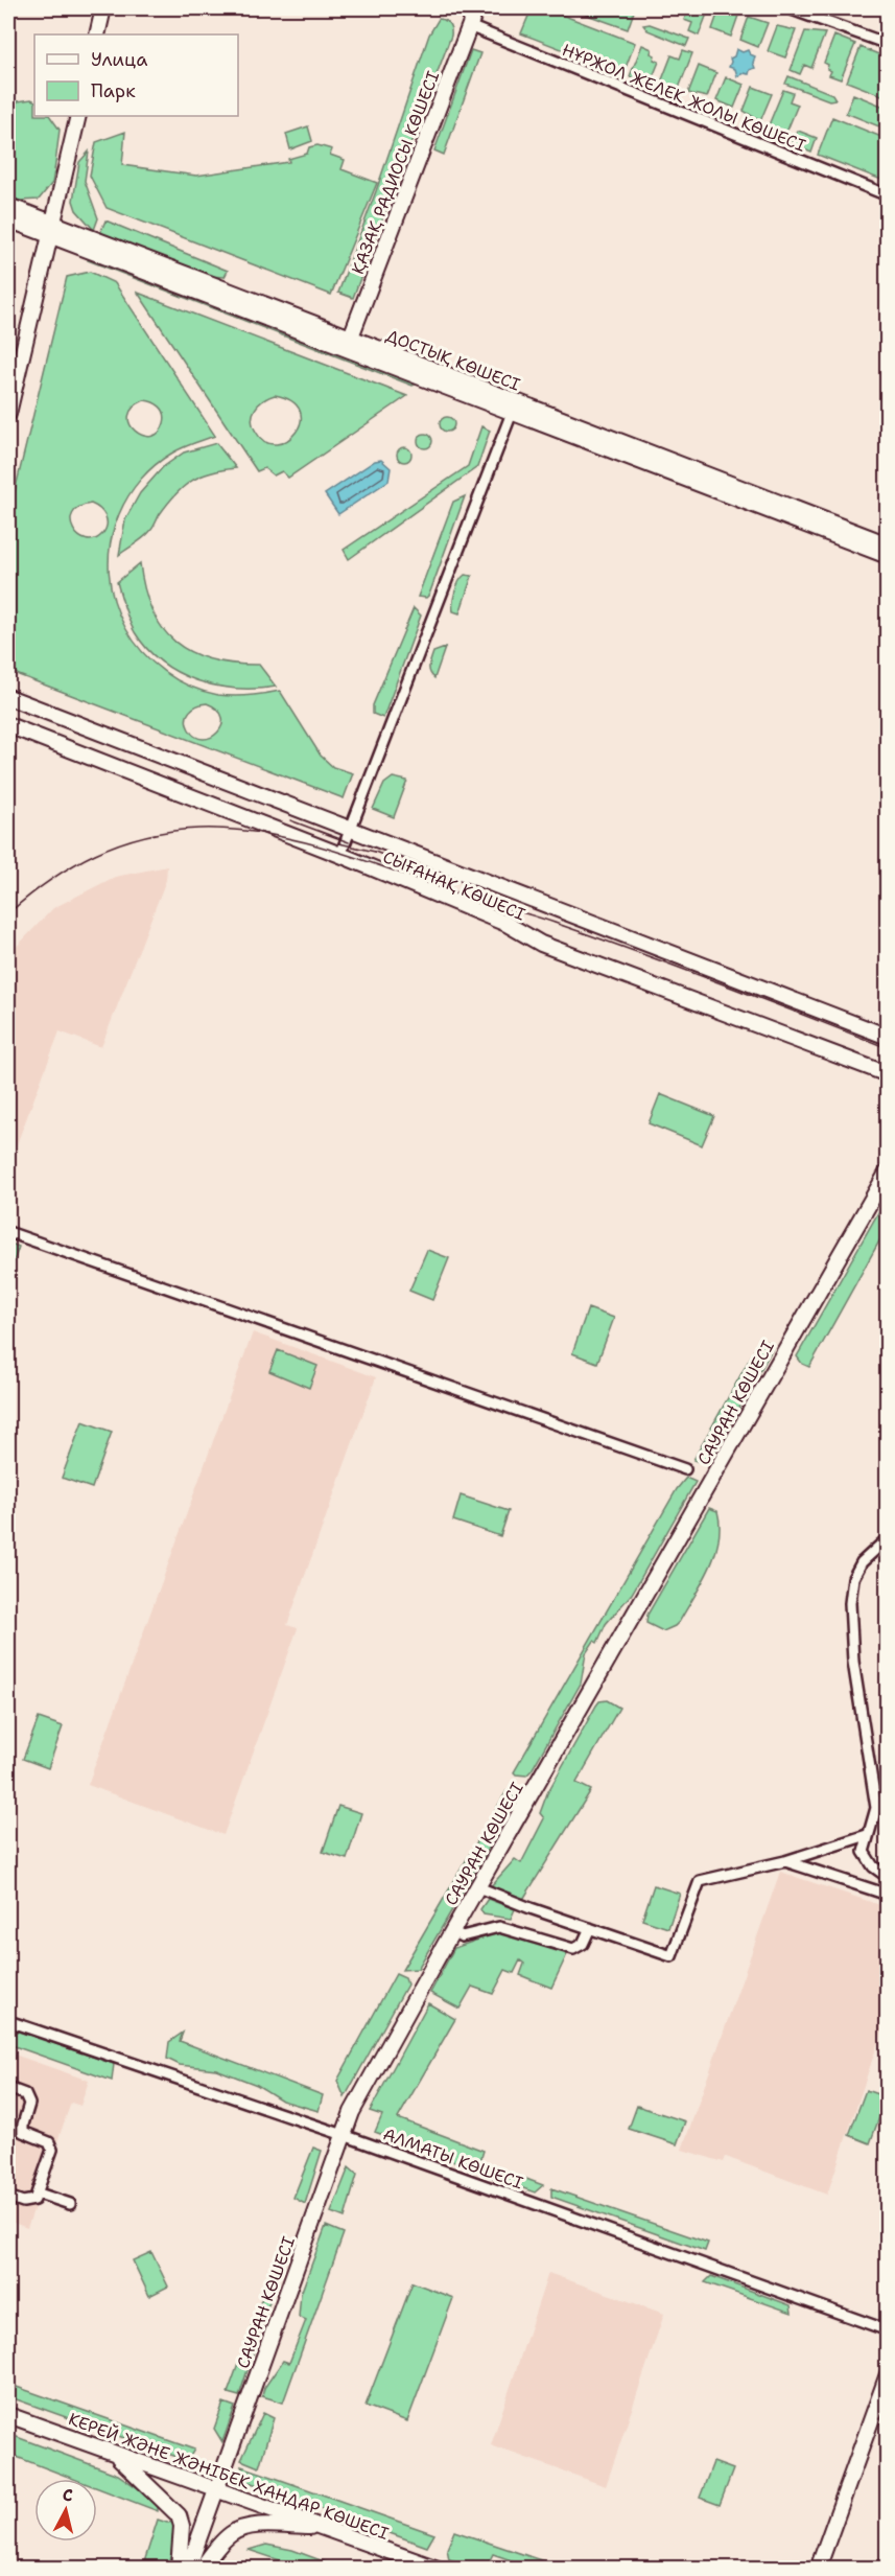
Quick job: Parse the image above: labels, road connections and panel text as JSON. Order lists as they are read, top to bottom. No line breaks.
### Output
{"streets":{"street":["НҰРЖОЛ ЖЕЛЕК ЖОЛЫ КӨШЕСІ","ҚАЗАҚ РАДИОСЫ КӨШЕСІ","ДОСТЫҚ КӨШЕСІ","СЫҒАНАҚ КӨШЕСІ","САУРАН КӨШЕСІ","АЛМАТЫ КӨШЕСІ","КЕРЕЙ ЖӘНЕ ЖӘНІБЕК ХАНДАР КӨШЕСІ"]},"crossings":[["НҰРЖОЛ ЖЕЛЕК ЖОЛЫ КӨШЕСІ","ҚАЗАҚ РАДИОСЫ КӨШЕСІ"],["ҚАЗАҚ РАДИОСЫ КӨШЕСІ","ДОСТЫҚ КӨШЕСІ"],["САУРАН КӨШЕСІ","АЛМАТЫ КӨШЕСІ"],["САУРАН КӨШЕСІ","КЕРЕЙ ЖӘНЕ ЖӘНІБЕК ХАНДАР КӨШЕСІ"]],"legend":["Улица","Парк"],"north":"top"}
